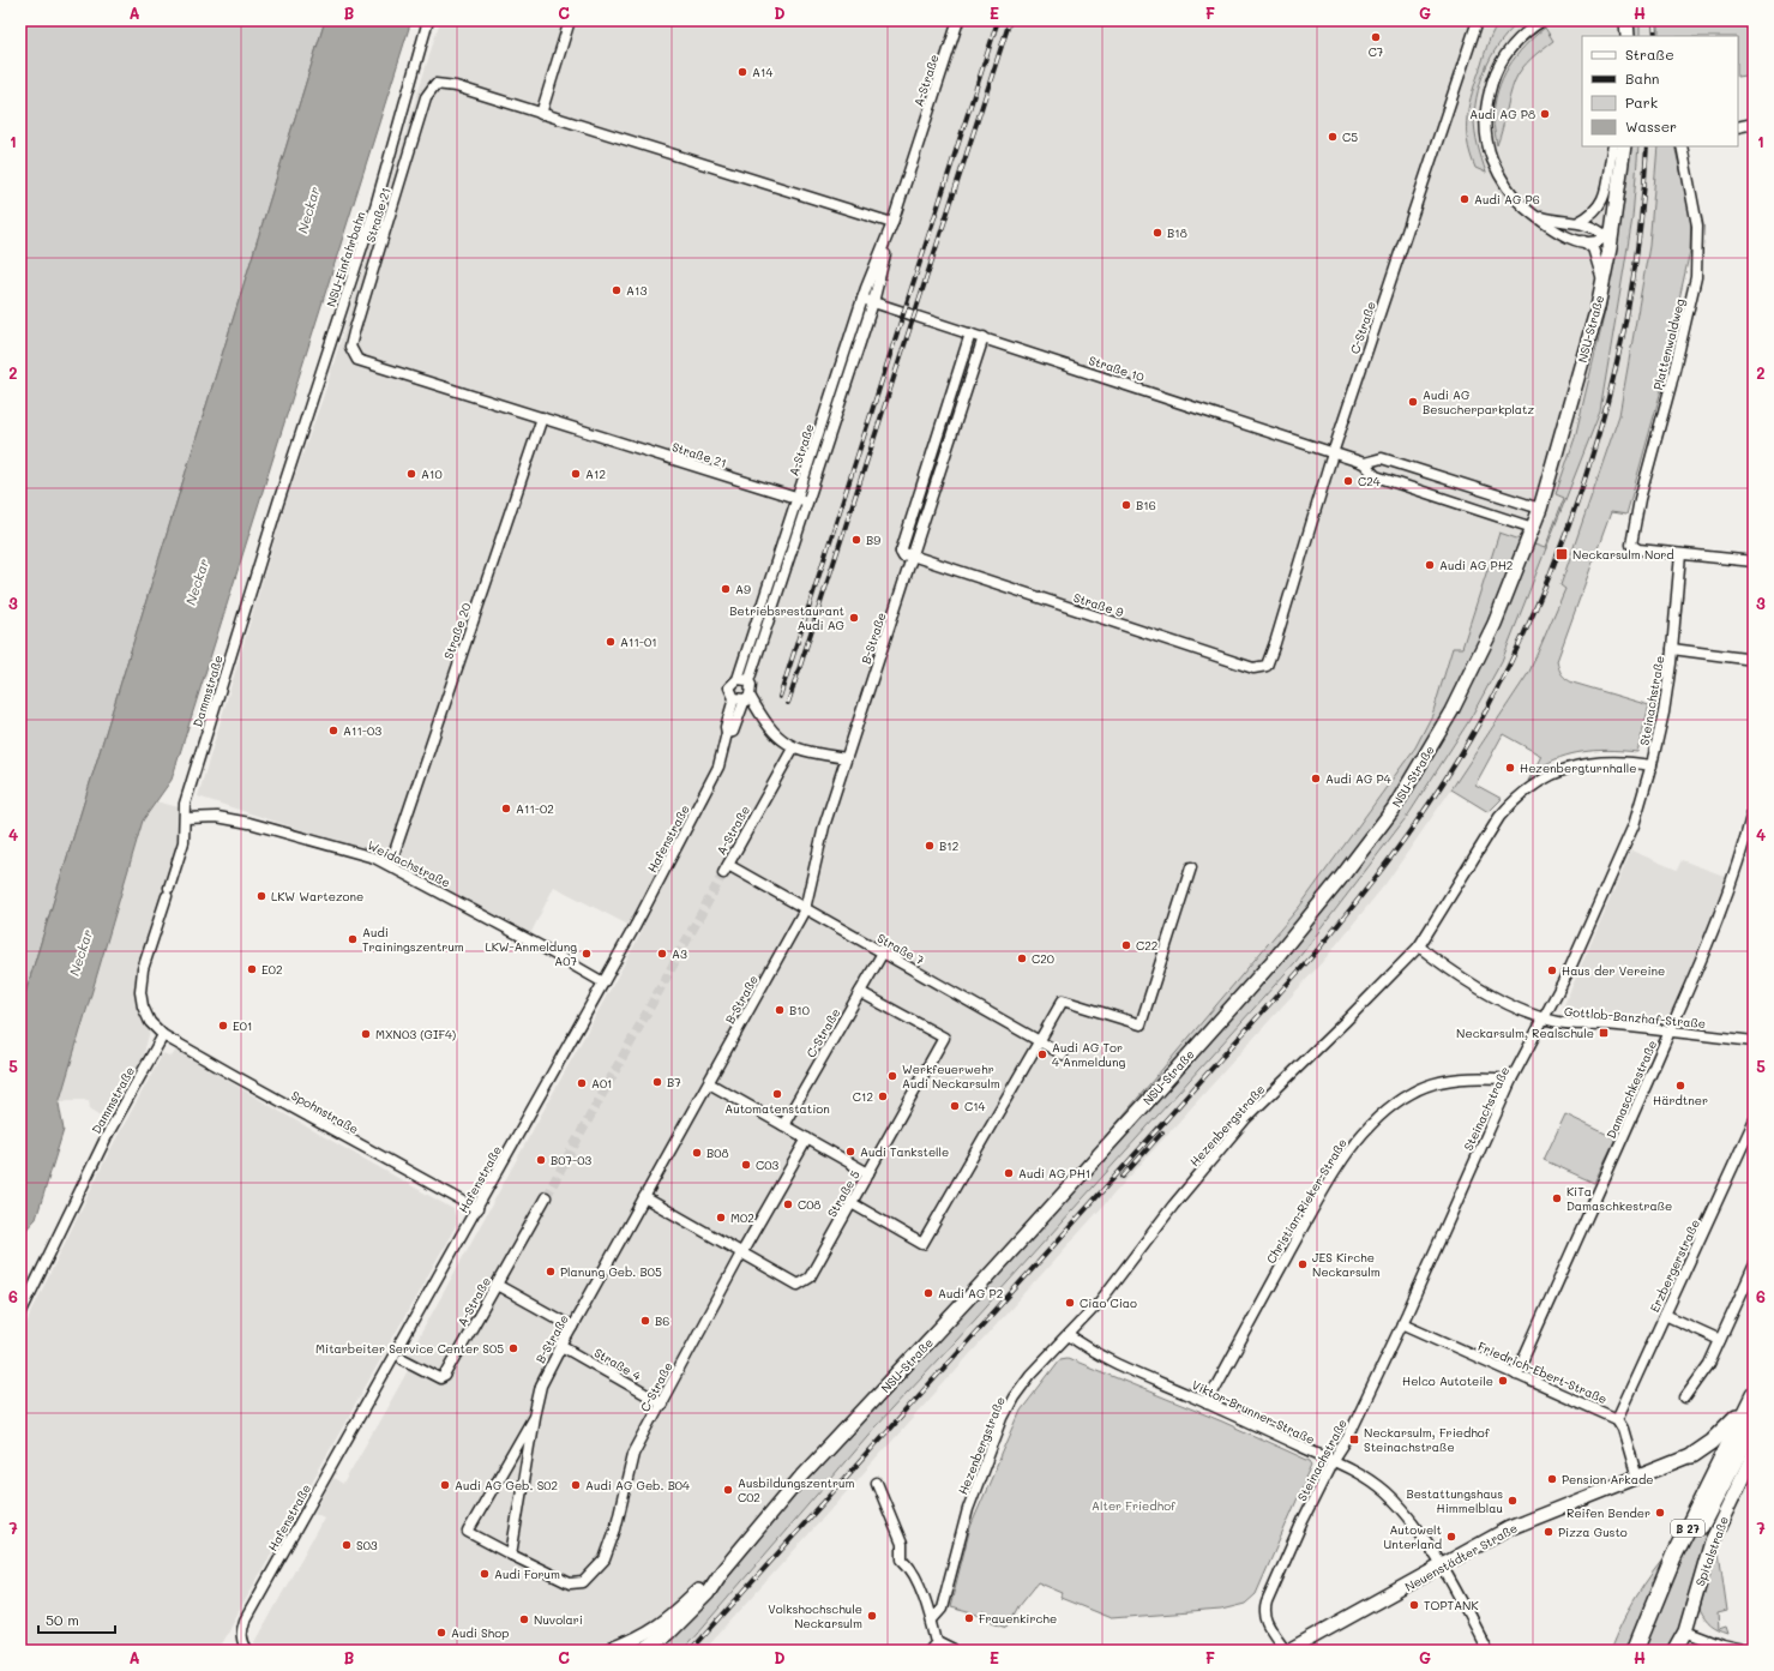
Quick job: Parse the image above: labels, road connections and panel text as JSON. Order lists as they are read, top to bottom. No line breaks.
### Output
{"streets":{"highway":["B 27"],"main road":["NSU-Straße","Spitalstraße","Neuenstädter Straße"],"street":["A-Straße","Straße 21","NSU-Einfahrbahn","C-Straße","Plattenwaldweg","Straße 10","Straße 9","Straße 20","B-Straße","Dammstraße","Steinachstraße","Hafenstraße","Weidachstraße","Straße 7","Gottlob-Banzhaf-Straße","Damaschkestraße","Spohnstraße","Hezenbergstraße","Straße 5","Christian-Rieker-Straße","Erzbergerstraße","Straße 4","Friedrich-Ebert-Straße","Viktor-Brunner-Straße"]},"crossings":[["A-Straße","Straße 21"],["A-Straße","Straße 10"],["A-Straße","Hafenstraße"],["A-Straße","Straße 7"],["Straße 21","Straße 20"],["NSU-Einfahrbahn","Dammstraße"],["C-Straße","Straße 10"],["C-Straße","Straße 9"],["C-Straße","B-Straße"],["C-Straße","Straße 7"],["C-Straße","Straße 5"],["C-Straße","Straße 4"],["Plattenwaldweg","Steinachstraße"],["Straße 10","B-Straße"],["Straße 9","B-Straße"],["B-Straße","Straße 7"],["B-Straße","Straße 5"],["B-Straße","Straße 4"],["Dammstraße","Weidachstraße"],["Dammstraße","Spohnstraße"],["Steinachstraße","Gottlob-Banzhaf-Straße"],["Steinachstraße","Hezenbergstraße"],["Steinachstraße","Christian-Rieker-Straße"],["Steinachstraße","Friedrich-Ebert-Straße"],["Steinachstraße","Viktor-Brunner-Straße"],["Steinachstraße","Neuenstädter Straße"],["Hafenstraße","Weidachstraße"],["Hafenstraße","Spohnstraße"],["Gottlob-Banzhaf-Straße","Damaschkestraße"],["Gottlob-Banzhaf-Straße","Hezenbergstraße"],["Damaschkestraße","Friedrich-Ebert-Straße"],["Hezenbergstraße","Viktor-Brunner-Straße"],["Christian-Rieker-Straße","Viktor-Brunner-Straße"],["Erzbergerstraße","Friedrich-Ebert-Straße"],["Viktor-Brunner-Straße","Neuenstädter Straße"]],"water":["Neckar"],"parks":["Alter Friedhof"],"places":{"other":["C7","A14","Audi AG P8","C5","Audi AG P6","B18","A13","Audi AG Besucherparkplatz","A10","A12","C24","B16","B9","Audi AG PH2","A9","Betriebsrestaurant Audi AG","A11-01","A11-03","Hezenbergturnhalle","Audi AG P4","A11-02","B12","LKW Wartezone","Audi Trainingszentrum","C22","LKW-Anmeldung A07","A3","C20","E02","Haus der Vereine","B10","E01","MXN03 (GIF4)","Audi AG Tor 4 Anmeldung","Werkfeuerwehr Audi Neckarsulm","B7","A01","Härdtner","Automatenstation","C12","C14","Audi Tankstelle","B08","B07-03","C03","Audi AG PH1","KiTa Damaschkestraße","C08","M02","JES Kirche Neckarsulm","Planung Geb. B05","Audi AG P2","Ciao Ciao","B6","Mitarbeiter Service Center S05","Helco Autoteile","Pension Arkade","Audi AG Geb. S02","Audi AG Geb. B04","Ausbildungszentrum C02","Bestattungshaus Himmelblau","Reifen Bender","Pizza Gusto","Autowelt Unterland","S03","Audi Forum","TOPTANK","Volkshochschule Neckarsulm","Frauenkirche","Nuvolari","Audi Shop"],"transit":["Neckarsulm Nord","Neckarsulm, Realschule","Neckarsulm, Friedhof Steinachstraße"]},"legend":["Straße","Bahn","Park","Wasser"],"scale_bar":"50 m","grid":{"columns":["A","B","C","D","E","F","G","H"],"rows":["1","2","3","4","5","6","7"]}}
